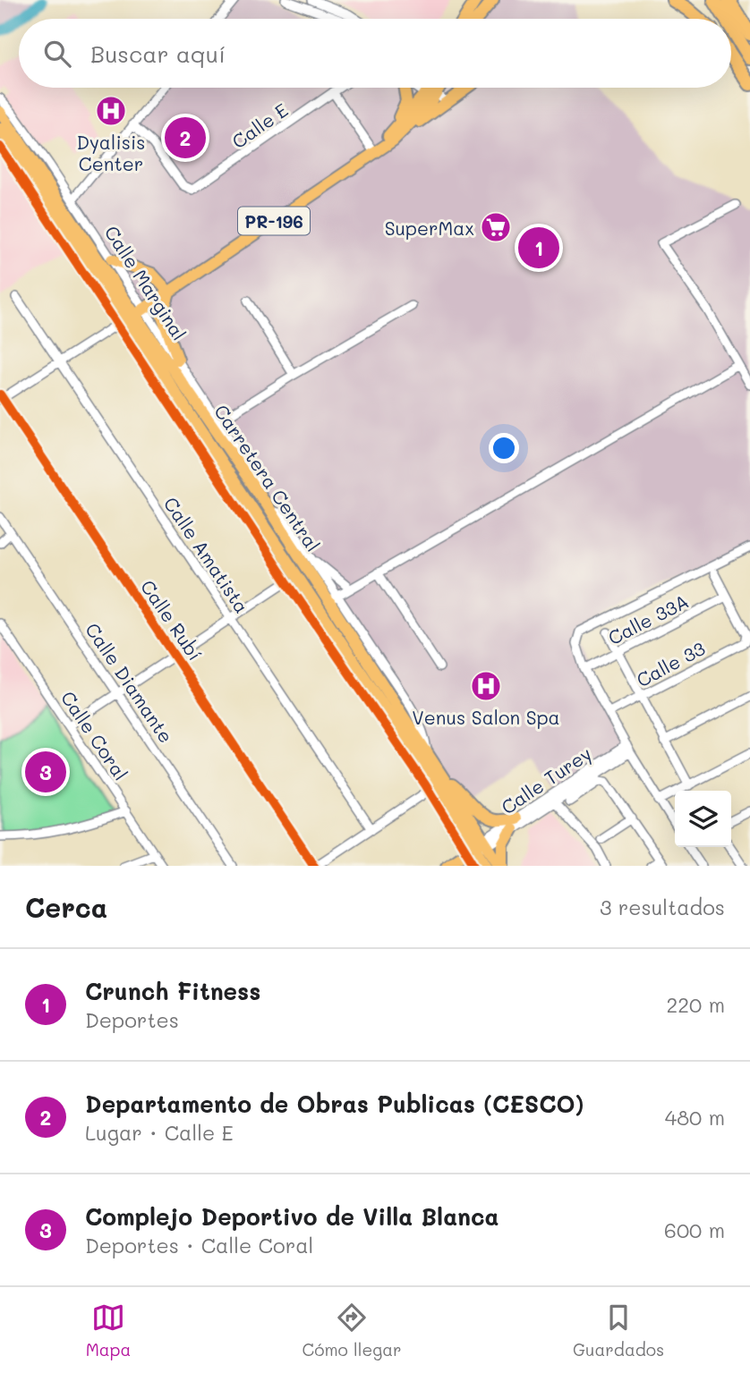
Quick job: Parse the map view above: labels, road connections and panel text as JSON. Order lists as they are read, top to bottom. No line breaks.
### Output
{"streets":{"main road":["PR-196","Carretera Central"],"street":["Calle E","Calle Marginal","Calle Amatista","Calle 33A","Calle Rubí","Calle 33","Calle Diamante","Calle Coral","Calle Turey"]},"crossings":[["PR-196","Calle Marginal"],["PR-196","Carretera Central"],["Calle Marginal","Carretera Central"],["Carretera Central","Calle Turey"],["Calle 33A","Calle 33"]],"places":{"hospital":["Dyalisis Center","Venus Salon Spa"],"supermarket":["SuperMax"]},"page":{"search":"Buscar aquí","pins":["2","1","3"],"heading":["Cerca","3 resultados"],"list":[{"mark":"1","name":"Crunch Fitness","note":"Deportes","value":"220 m"},{"mark":"2","name":"Departamento de Obras Publicas (CESCO)","note":"Lugar · Calle E","value":"480 m"},{"mark":"3","name":"Complejo Deportivo de Villa Blanca","note":"Deportes · Calle Coral","value":"600 m"}],"nav":["Mapa","Cómo llegar","Guardados"]}}
